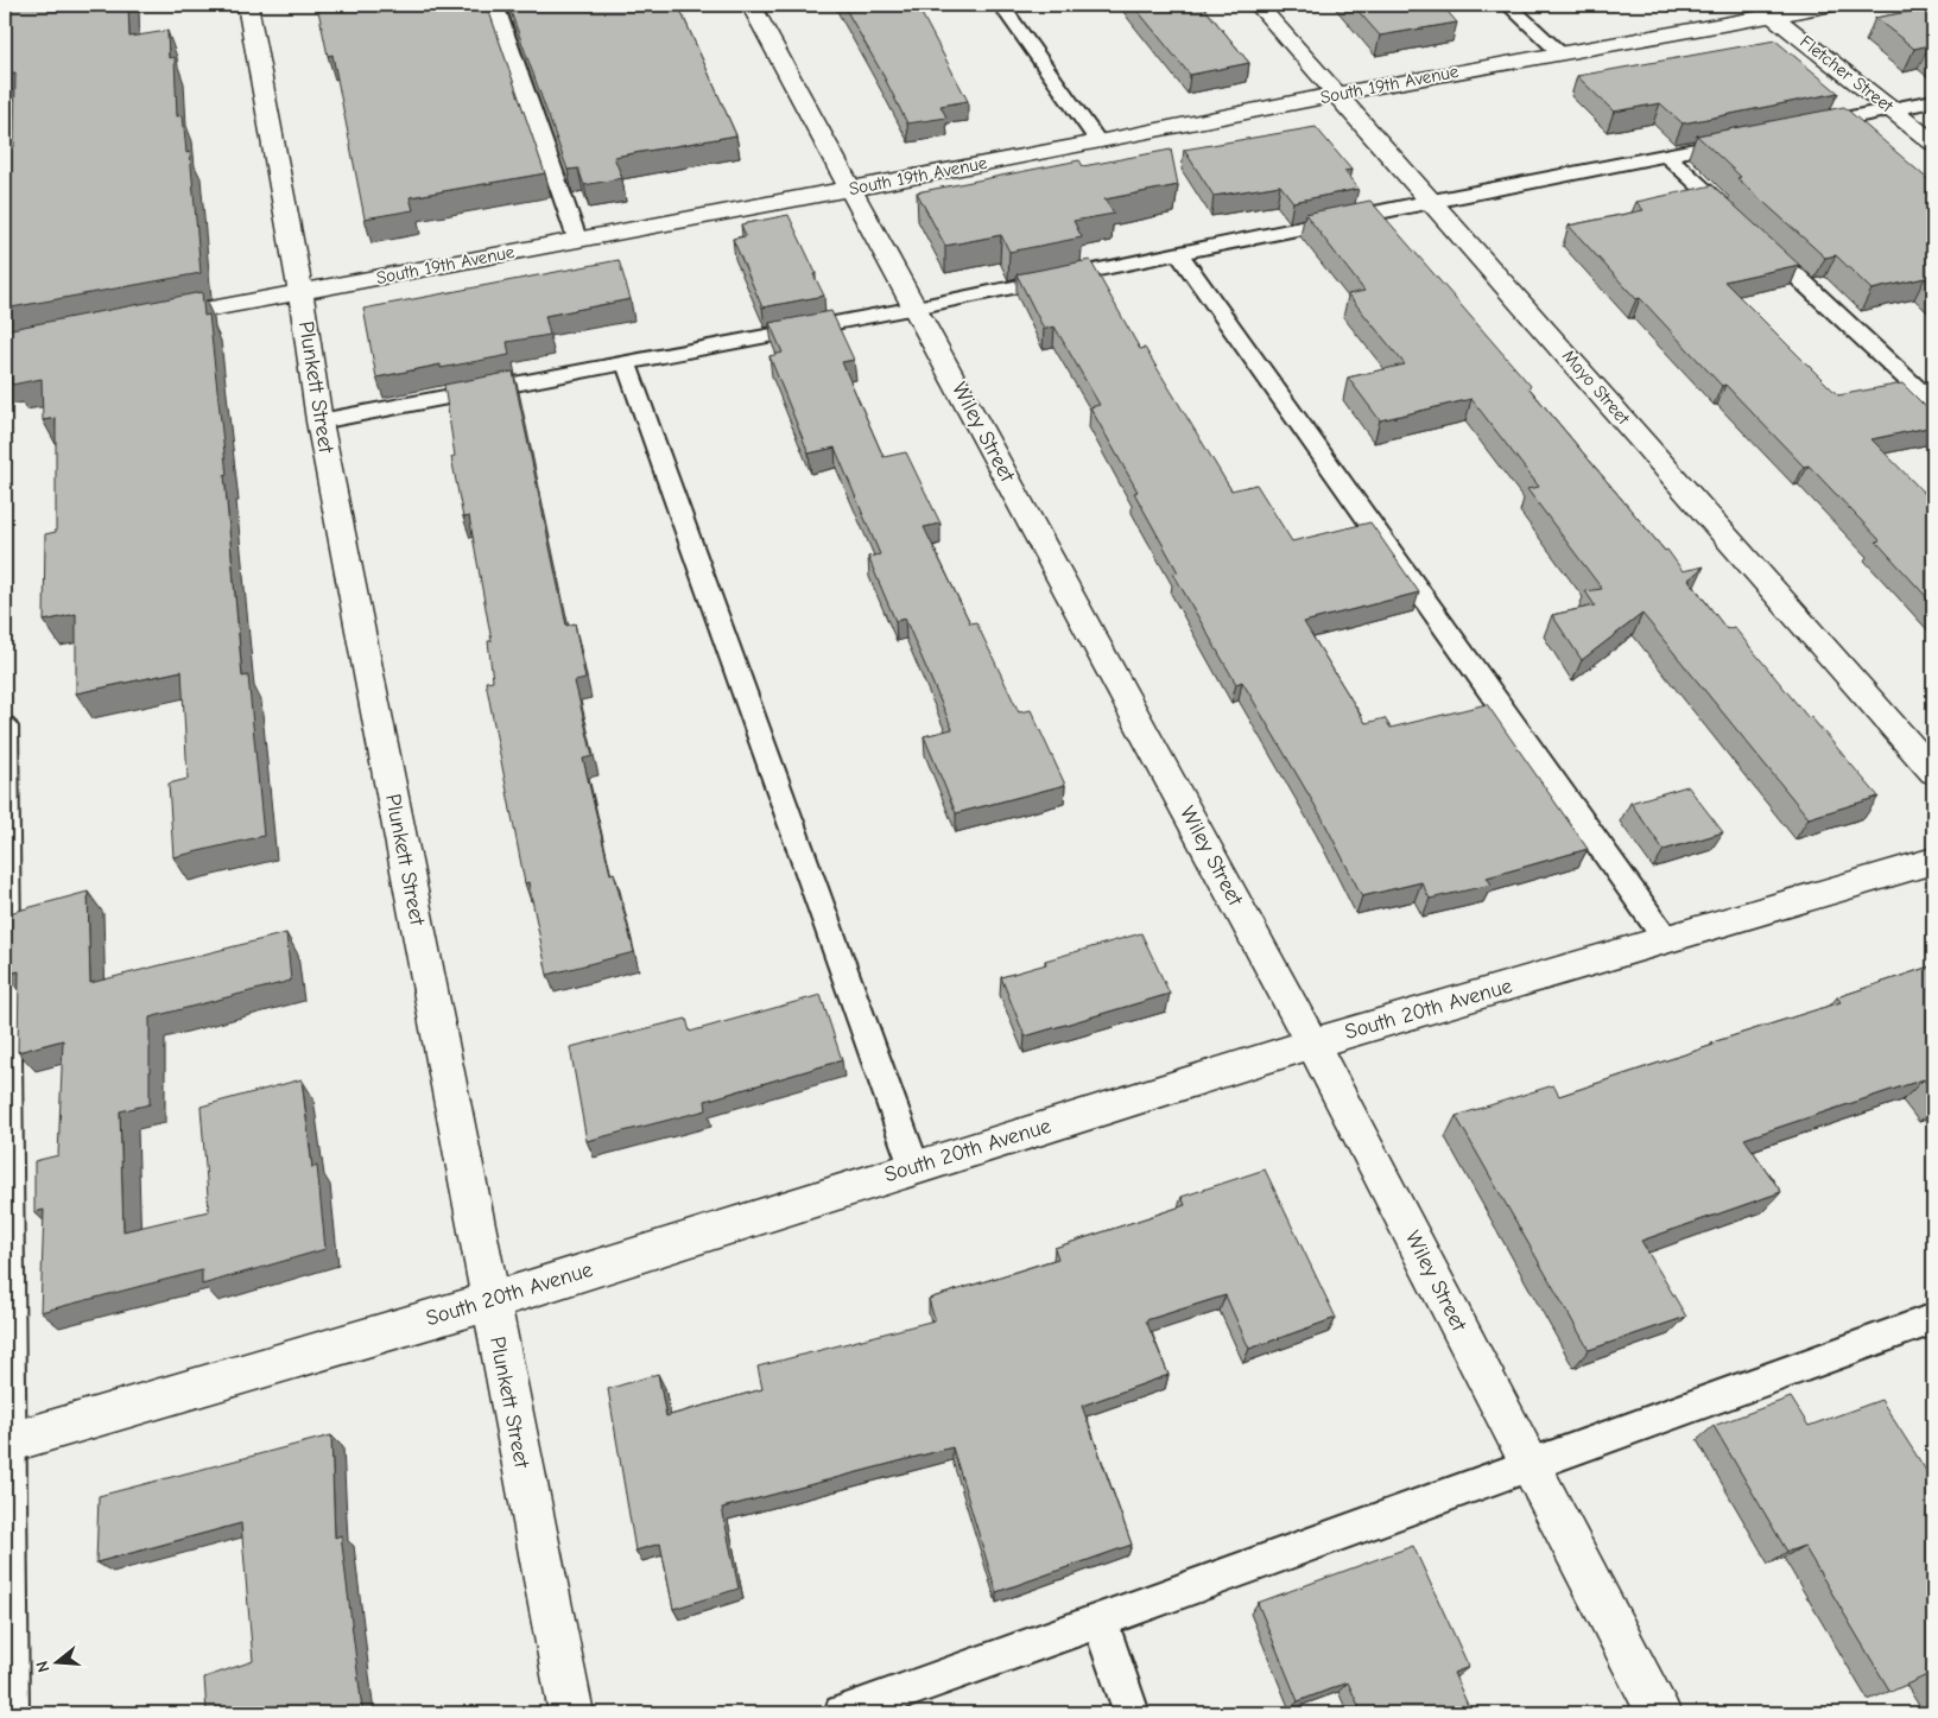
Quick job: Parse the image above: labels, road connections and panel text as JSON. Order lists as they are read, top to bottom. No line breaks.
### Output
{"streets":{"street":["Fletcher Street","South 19th Avenue","Plunkett Street","Mayo Street","Wiley Street","South 20th Avenue"]},"crossings":[["Fletcher Street","South 19th Avenue"],["South 19th Avenue","Plunkett Street"],["South 19th Avenue","Mayo Street"],["South 19th Avenue","Wiley Street"],["Plunkett Street","South 20th Avenue"],["Wiley Street","South 20th Avenue"]],"north":"left"}
